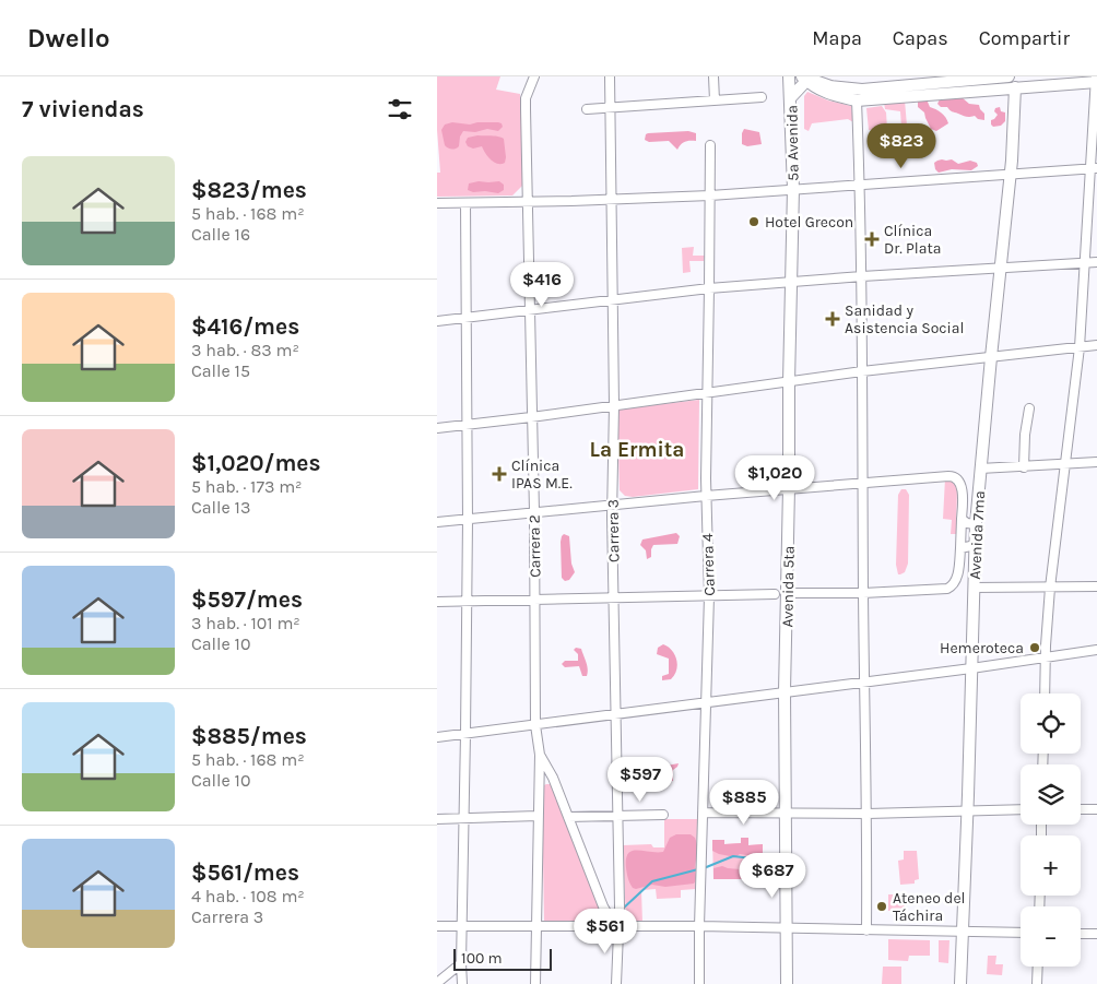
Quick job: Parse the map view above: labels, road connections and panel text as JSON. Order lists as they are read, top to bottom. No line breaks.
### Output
{"streets":{"street":["5ª Avenida","Carrera 3","Avenida 7ma","Carrera 2","Carrera 4","Avenida 5ta"]},"crossings":[["5ª Avenida","Avenida 5ta"]],"districts":["La Ermita"],"places":{"other":["Hotel Grecon","Hemeroteca","Ateneo del Táchira"],"health":["Clínica Dr. Plata","Sanidad y Asistencia Social","Clínica IPAS M.E."]},"scale_bar":"100 m","page":{"header":"Dwello","nav":["Mapa","Capas","Compartir"],"heading":"7 viviendas","price":["$823","$416","$1,020","$597","$885","$687","$561"],"list":[{"name":"$823/mes","note":"5 hab. · 168 m² · Calle 16"},{"name":"$416/mes","note":"3 hab. · 83 m² · Calle 15"},{"name":"$1,020/mes","note":"5 hab. · 173 m² · Calle 13"},{"name":"$597/mes","note":"3 hab. · 101 m² · Calle 10"},{"name":"$885/mes","note":"5 hab. · 168 m² · Calle 10"},{"name":"$561/mes","note":"4 hab. · 108 m² · Carrera 3"}],"map_buttons":["+","−"],"scale":"100 m"}}
